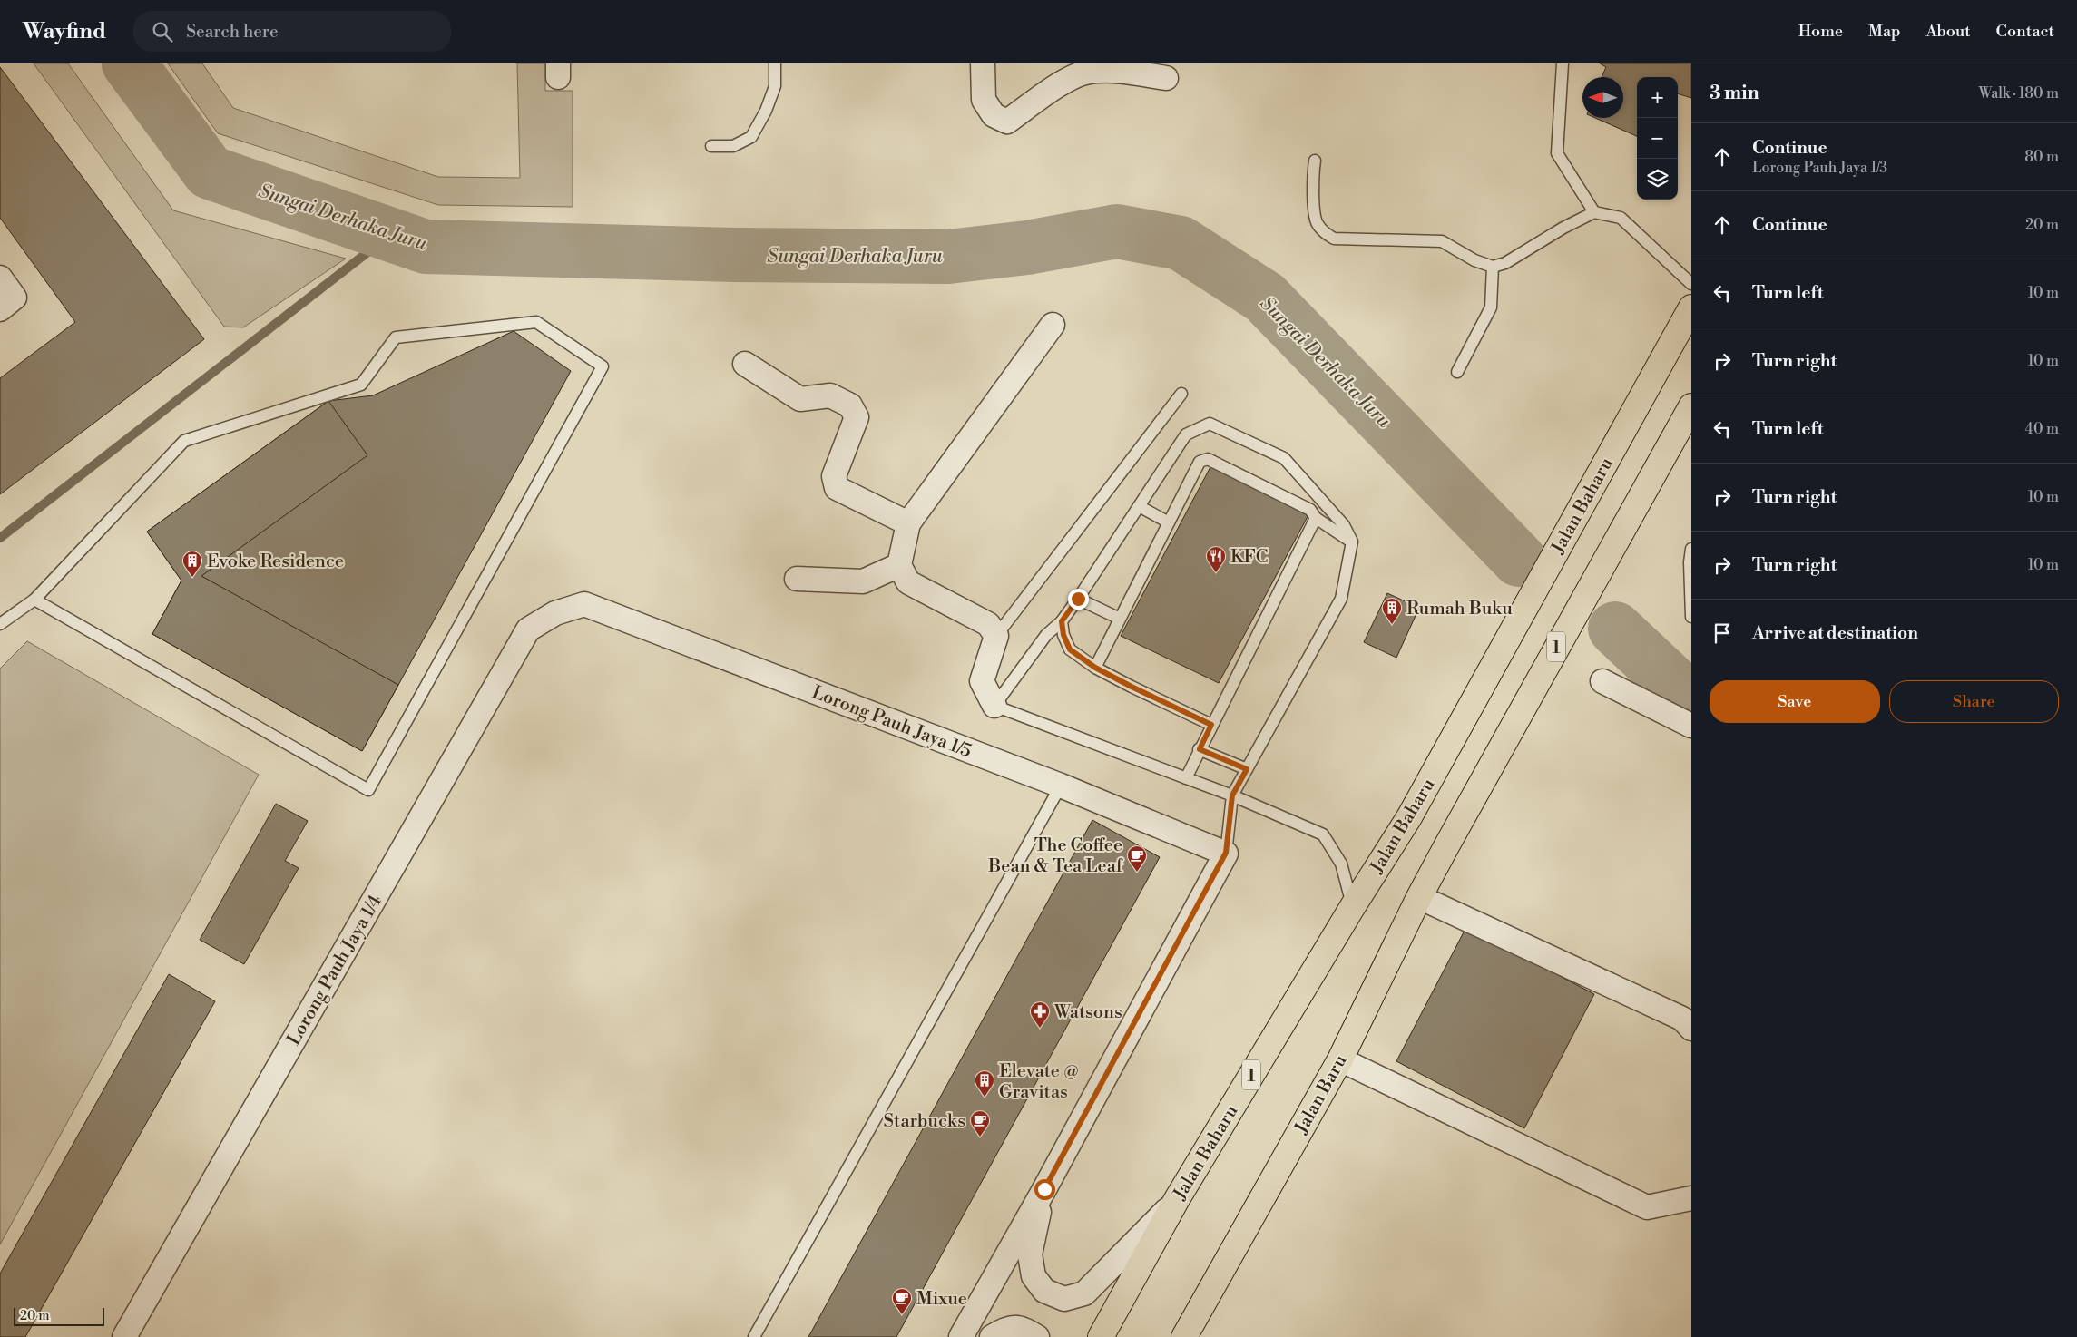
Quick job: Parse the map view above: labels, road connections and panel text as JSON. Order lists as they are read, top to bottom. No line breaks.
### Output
{"streets":{"highway":["Jalan Baharu","1","Jalan Baru"],"street":["Lorong Pauh Jaya 1/5","Lorong Pauh Jaya 1/4"]},"crossings":[["Lorong Pauh Jaya 1/5","Lorong Pauh Jaya 1/4"]],"water":["Sungai Derhaka Juru"],"places":{"restaurant":["KFC"],"building":["Evoke Residence","Rumah Buku","Elevate @ Gravitas"],"cafe":["The Coffee Bean & Tea Leaf","Starbucks","Mixue"],"pharmacy":["Watsons"]},"scale_bar":"20 m","north":"left","page":{"header":"Wayfind","search":"Search here","nav":["Home","Map","About","Contact"],"heading":["3 min","Walk · 180 m"],"map_buttons":["+","−"],"list":[["Continue","Lorong Pauh Jaya 1/3","80 m"],["Continue","20 m"],["Turn left","10 m"],["Turn right","10 m"],["Turn left","40 m"],["Turn right","10 m"],["Turn right","10 m"],"Arrive at destination"],"buttons":["Save","Share"],"scale":"20 m"}}
